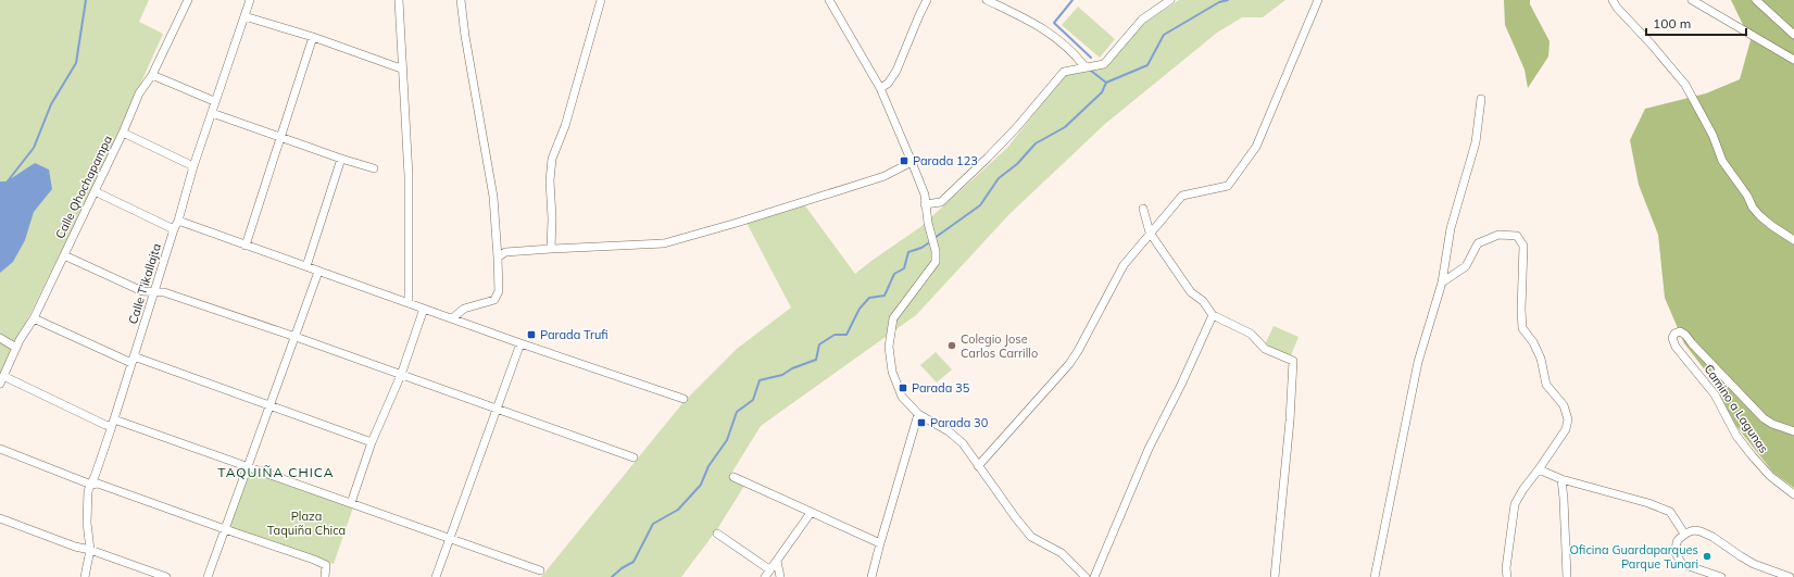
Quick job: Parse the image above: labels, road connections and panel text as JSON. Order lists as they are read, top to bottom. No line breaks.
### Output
{"streets":{"street":["Calle Qhochapampa","Calle T'ikallajta","Camino a Lagunas"]},"districts":["TAQUIÑA CHICA"],"parks":["Plaza Taquiña Chica"],"places":{"transit":["Parada 123","Parada Trufi","Parada 35","Parada 30"],"other":["Colegio Jose Carlos Carrillo","Oficina Guardaparques Parque Tunari"]},"scale_bar":"100 m"}
